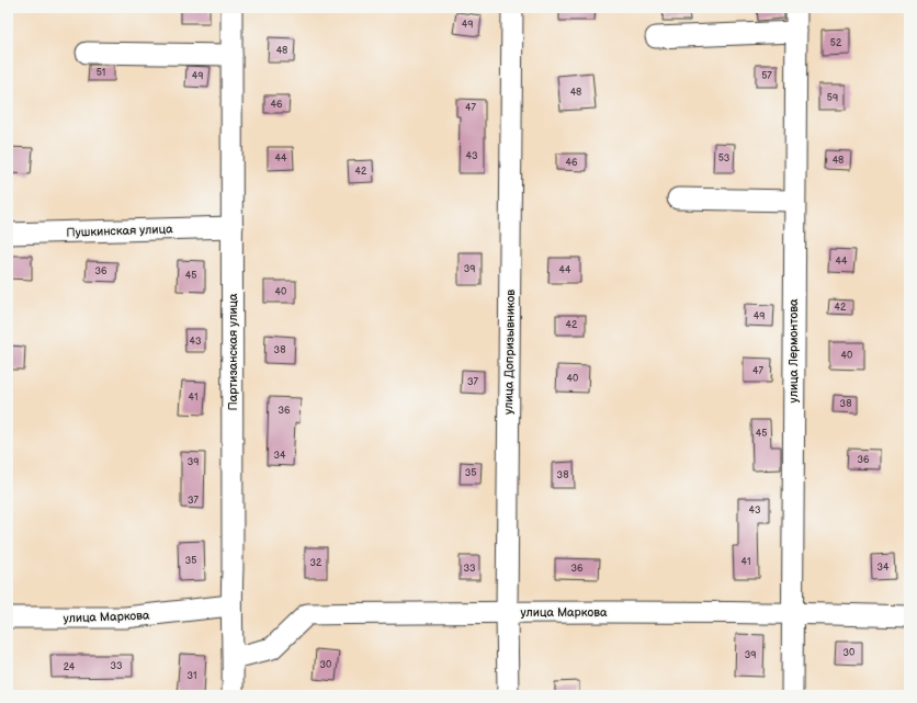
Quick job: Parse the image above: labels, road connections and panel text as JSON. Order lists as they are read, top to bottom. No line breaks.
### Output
{"streets":{"street":["Пушкинская улица","улица Лермонтова","Партизанская улица","улица Допризывников","улица Маркова"]},"crossings":[["Пушкинская улица","Партизанская улица"],["улица Лермонтова","улица Маркова"],["Партизанская улица","улица Маркова"],["улица Допризывников","улица Маркова"]],"house_numbers":["49","52","48","51","49","57","48","59","46","47","43","44","53","48","46","42","44","39","44","36","45","40","42","49","42","43","38","40","47","40","37","41","38","36","45","34","36","39","35","38","37","43","35","41","32","34","33","36","30","39","30","33","24","31"]}
